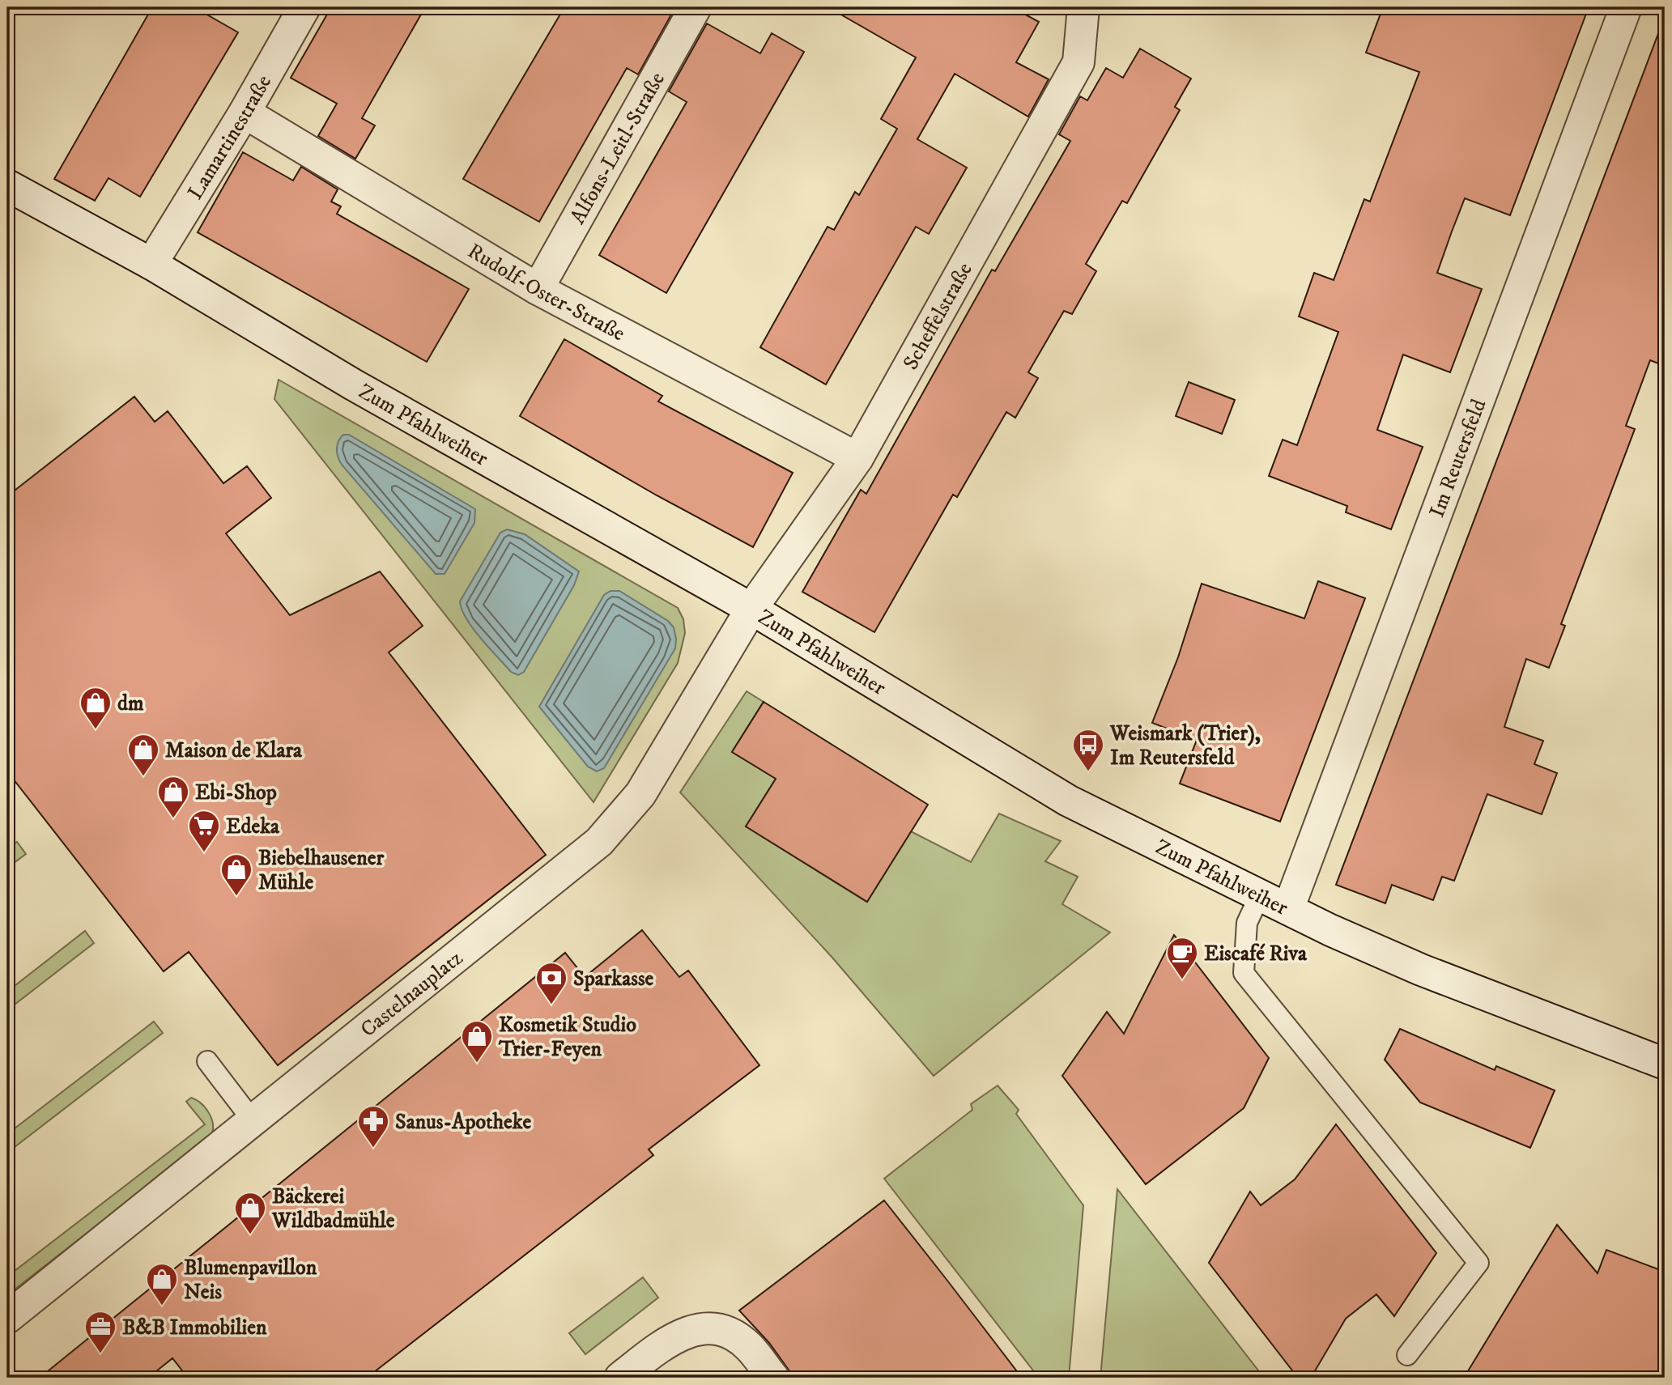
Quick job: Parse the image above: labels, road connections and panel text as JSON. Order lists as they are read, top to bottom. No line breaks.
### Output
{"streets":{"street":["Lamartinestraße","Alfons-Leitl-Straße","Rudolf-Oster-Straße","Scheffelstraße","Zum Pfahlweiher","Im Reutersfeld","Castelnauplatz"]},"crossings":[["Lamartinestraße","Rudolf-Oster-Straße"],["Lamartinestraße","Zum Pfahlweiher"],["Alfons-Leitl-Straße","Rudolf-Oster-Straße"],["Rudolf-Oster-Straße","Scheffelstraße"],["Scheffelstraße","Zum Pfahlweiher"],["Scheffelstraße","Castelnauplatz"],["Zum Pfahlweiher","Im Reutersfeld"],["Zum Pfahlweiher","Castelnauplatz"]],"places":{"shop":["dm","Maison de Klara","Ebi-Shop","Biebelhausener Mühle","Kosmetik Studio Trier-Feyen","Bäckerei Wildbadmühle","Blumenpavillon Neis"],"bus stop":["Weismark (Trier), Im Reutersfeld"],"supermarket":["Edeka"],"cafe":["Eiscafé Riva"],"bank":["Sparkasse"],"pharmacy":["Sanus-Apotheke"],"office":["B&B Immobilien"]}}
